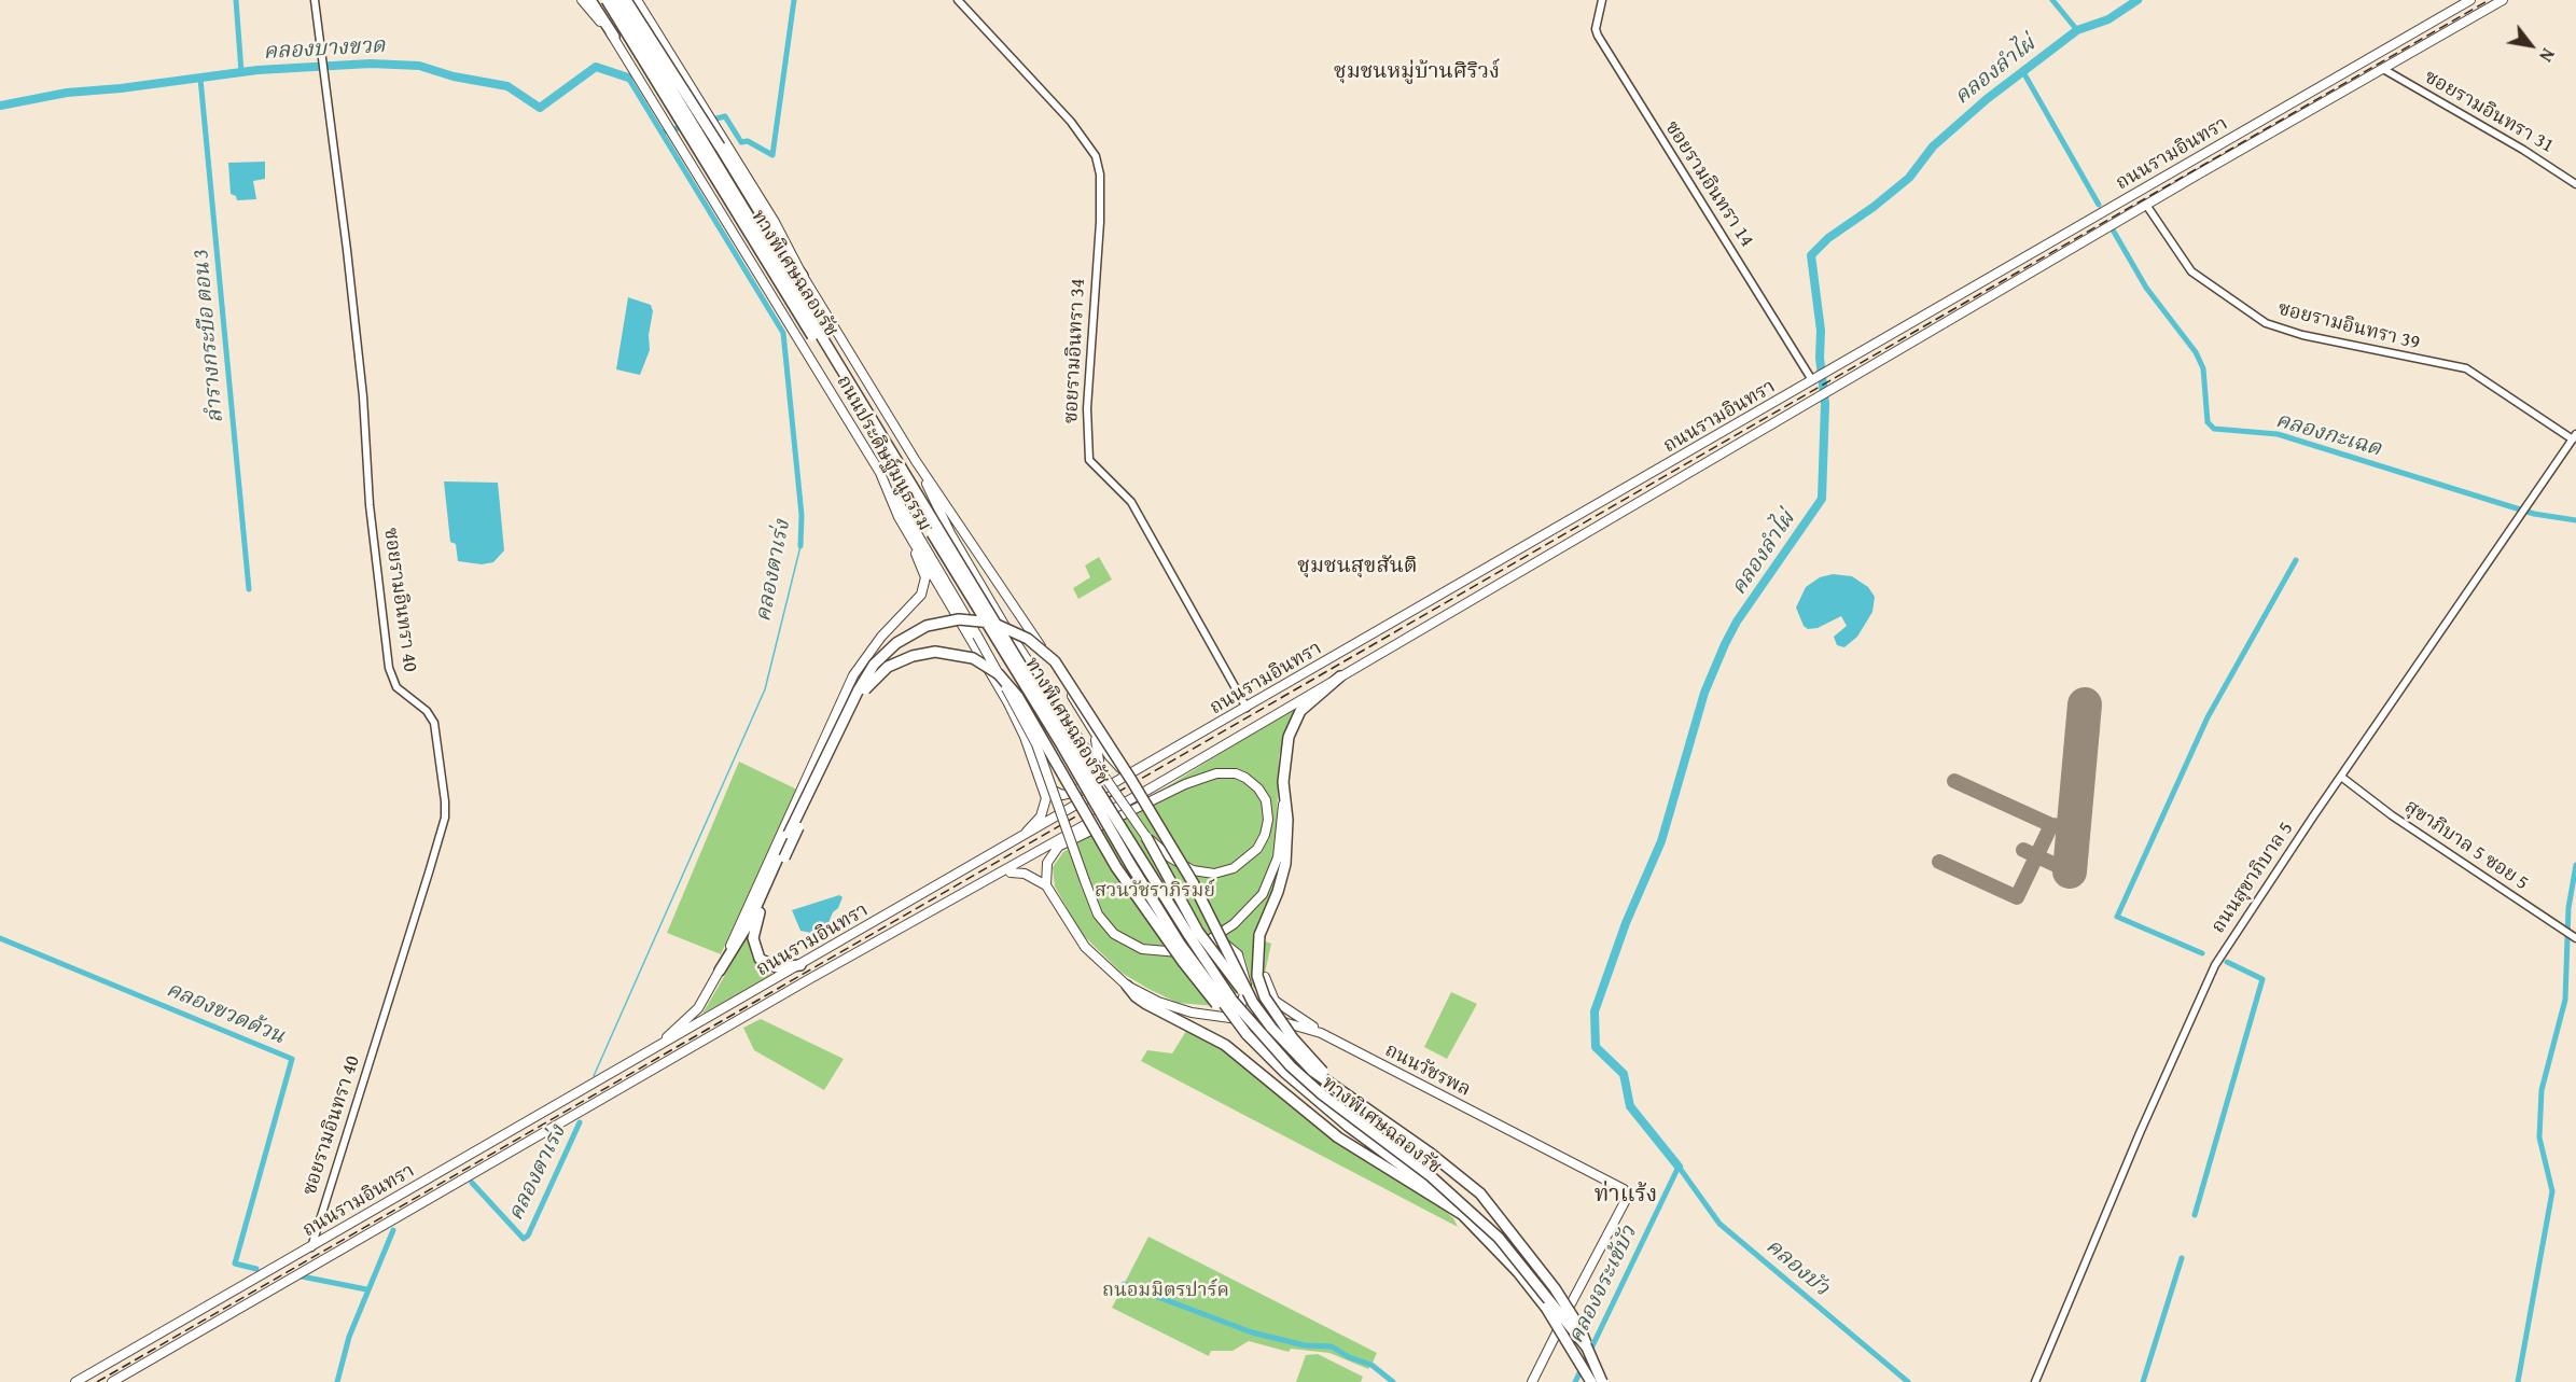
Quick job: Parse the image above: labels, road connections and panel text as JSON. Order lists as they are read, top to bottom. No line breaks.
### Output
{"streets":{"highway":["ทางพิเศษฉลองรัช"],"main road":["ถนนรามอินทรา","ถนนประดิษฐ์มนูธรรม","ถนนวัชรพล"],"street":["ซอยรามอินทรา 31","ซอยรามอินทรา 14","ซอยรามอินทรา 39","ซอยรามอินทรา 34","ซอยรามอินทรา 40","สุขาภิบาล 5 ซอย 5","ถนนสุขาภิบาล 5"]},"crossings":[["ซอยรามอินทรา 31","ถนนรามอินทรา"],["ถนนรามอินทรา","ซอยรามอินทรา 14"],["ถนนรามอินทรา","ซอยรามอินทรา 39"],["ถนนรามอินทรา","ซอยรามอินทรา 34"],["ถนนรามอินทรา","ถนนประดิษฐ์มนูธรรม"],["ถนนรามอินทรา","ซอยรามอินทรา 40"],["ซอยรามอินทรา 39","ถนนสุขาภิบาล 5"],["สุขาภิบาล 5 ซอย 5","ถนนสุขาภิบาล 5"]],"districts":["ชุมชนหมู่บ้านศิริวง์","ชุมชนสุขสันติ","ท่าแร้ง"],"water":["คลองบางขวด","คลองลำไผ่","ลำรางกระบือ ตอน 3","คลองกะเฉด","คลองตาเร่ง","คลองขวดด้วน","คลองบัว","คลองจระเข้บัว"],"parks":["สวนวัชราภิรมย์","ถนอมมิตรปาร์ค"],"north":"bottom right"}
